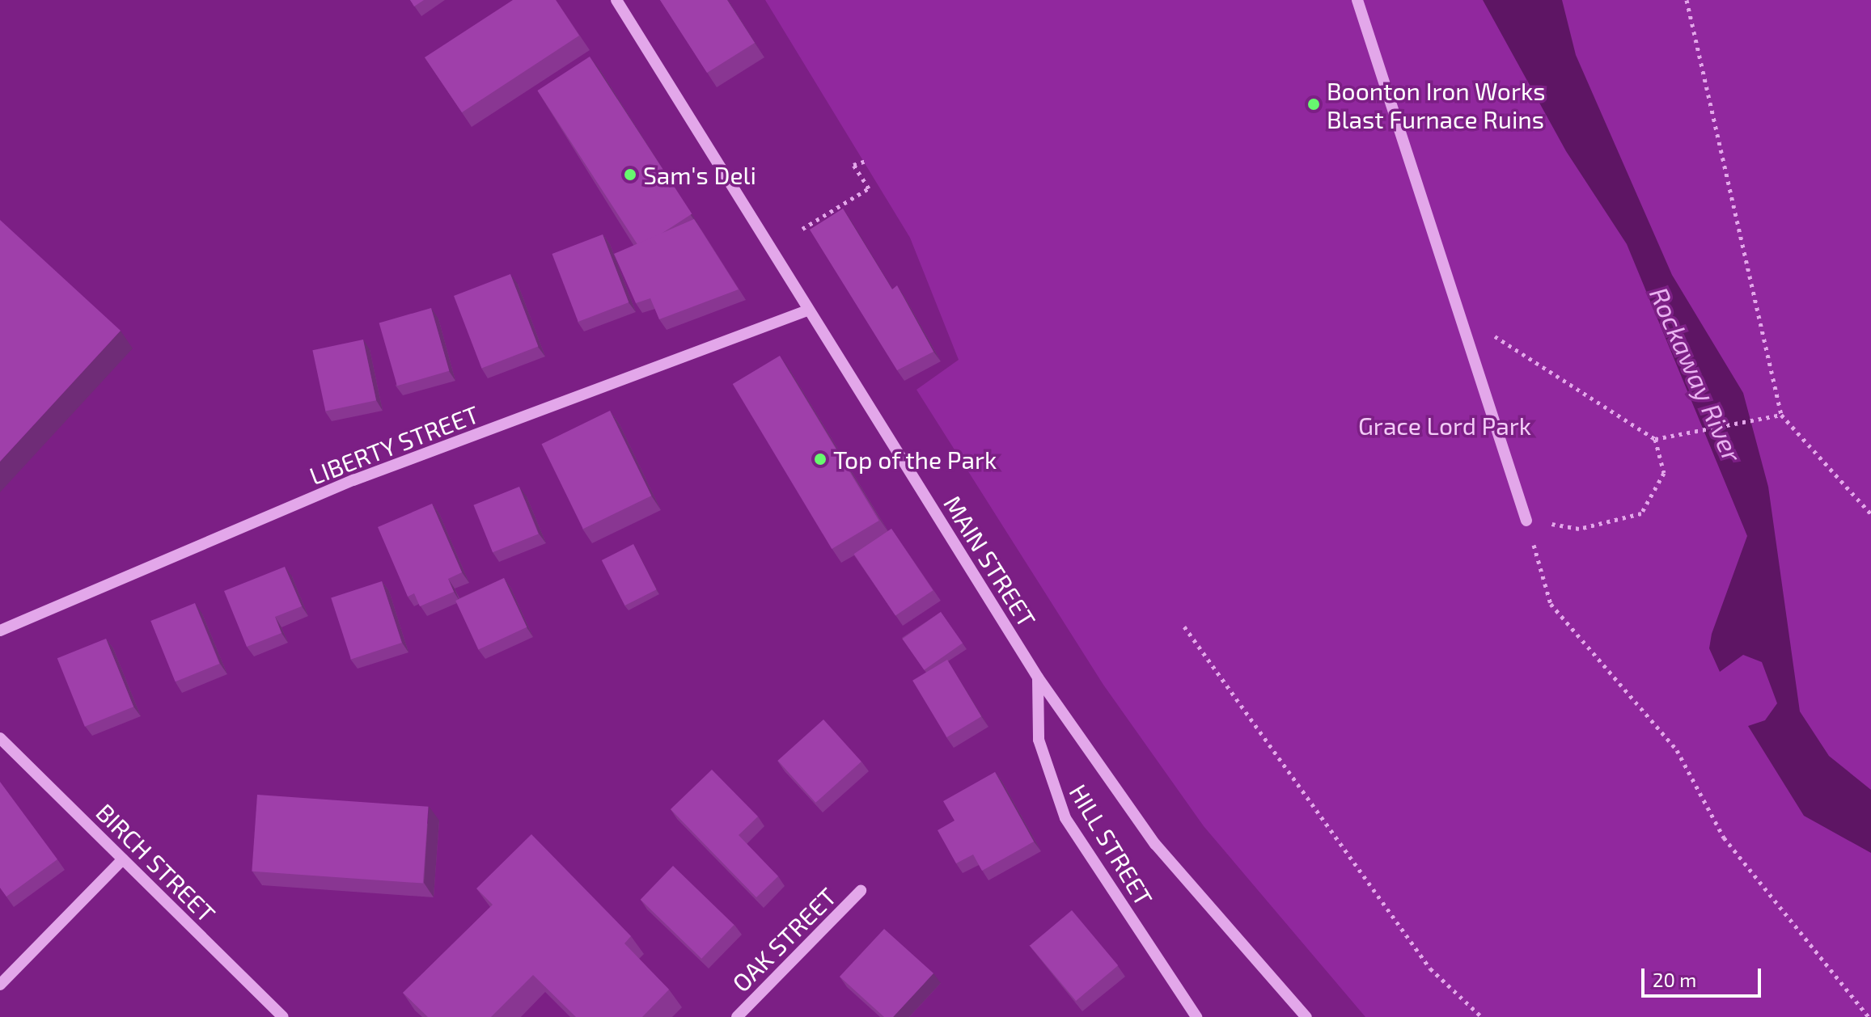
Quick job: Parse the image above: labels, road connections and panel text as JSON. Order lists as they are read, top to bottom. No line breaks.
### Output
{"streets":{"street":["LIBERTY STREET","MAIN STREET","HILL STREET","BIRCH STREET","OAK STREET"]},"crossings":[["LIBERTY STREET","MAIN STREET"],["MAIN STREET","HILL STREET"]],"water":["Rockaway River"],"parks":["Grace Lord Park"],"places":["Boonton Iron Works Blast Furnace Ruins","Sam's Deli","Top of the Park"],"scale_bar":"20 m"}
